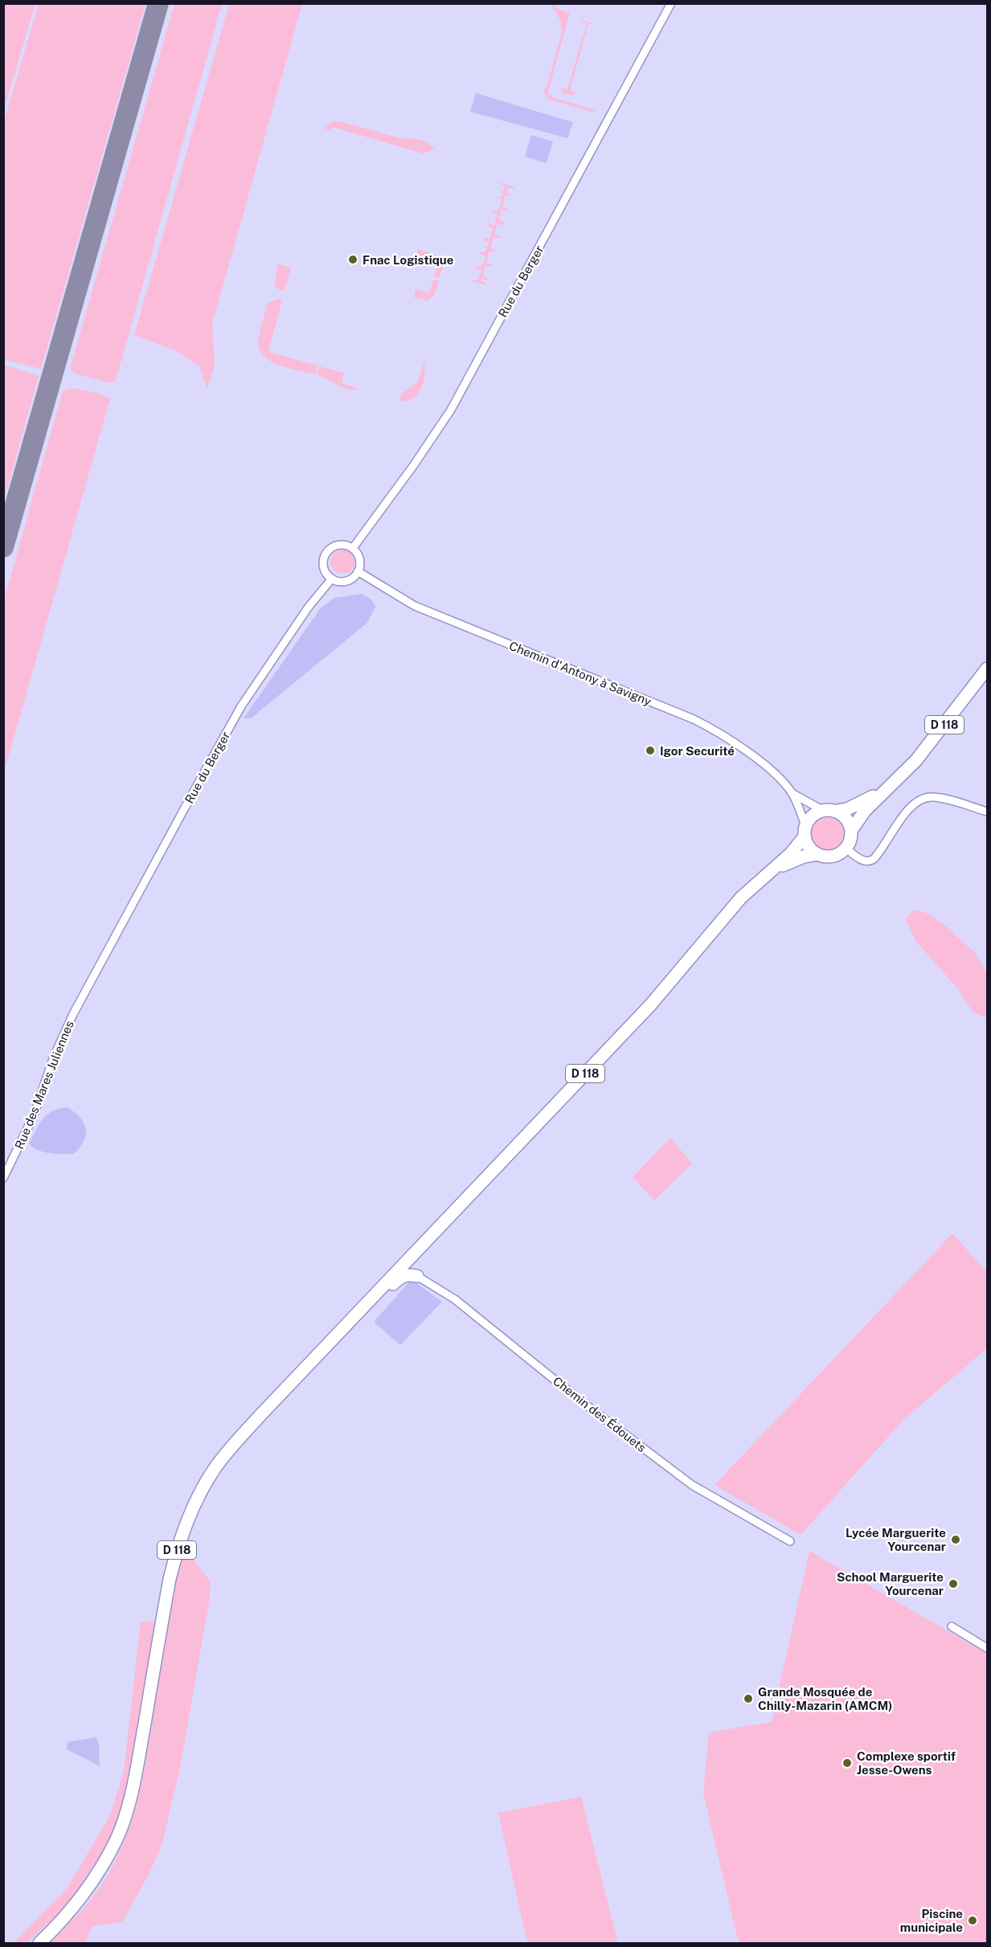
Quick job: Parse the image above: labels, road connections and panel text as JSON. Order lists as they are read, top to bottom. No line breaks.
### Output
{"streets":{"main road":["D 118"],"street":["Rue du Berger","Chemin d'Antony à Savigny","Rue des Mares Juliennes","Chemin des Édouets"]},"crossings":[["Rue du Berger","Chemin d'Antony à Savigny"],["Rue du Berger","Rue des Mares Juliennes"]],"places":["Fnac Logistique","Igor Securité","Lycée Marguerite Yourcenar","School Marguerite Yourcenar","Grande Mosquée de Chilly-Mazarin (AMCM)","Complexe sportif Jesse-Owens","Piscine municipale"]}
